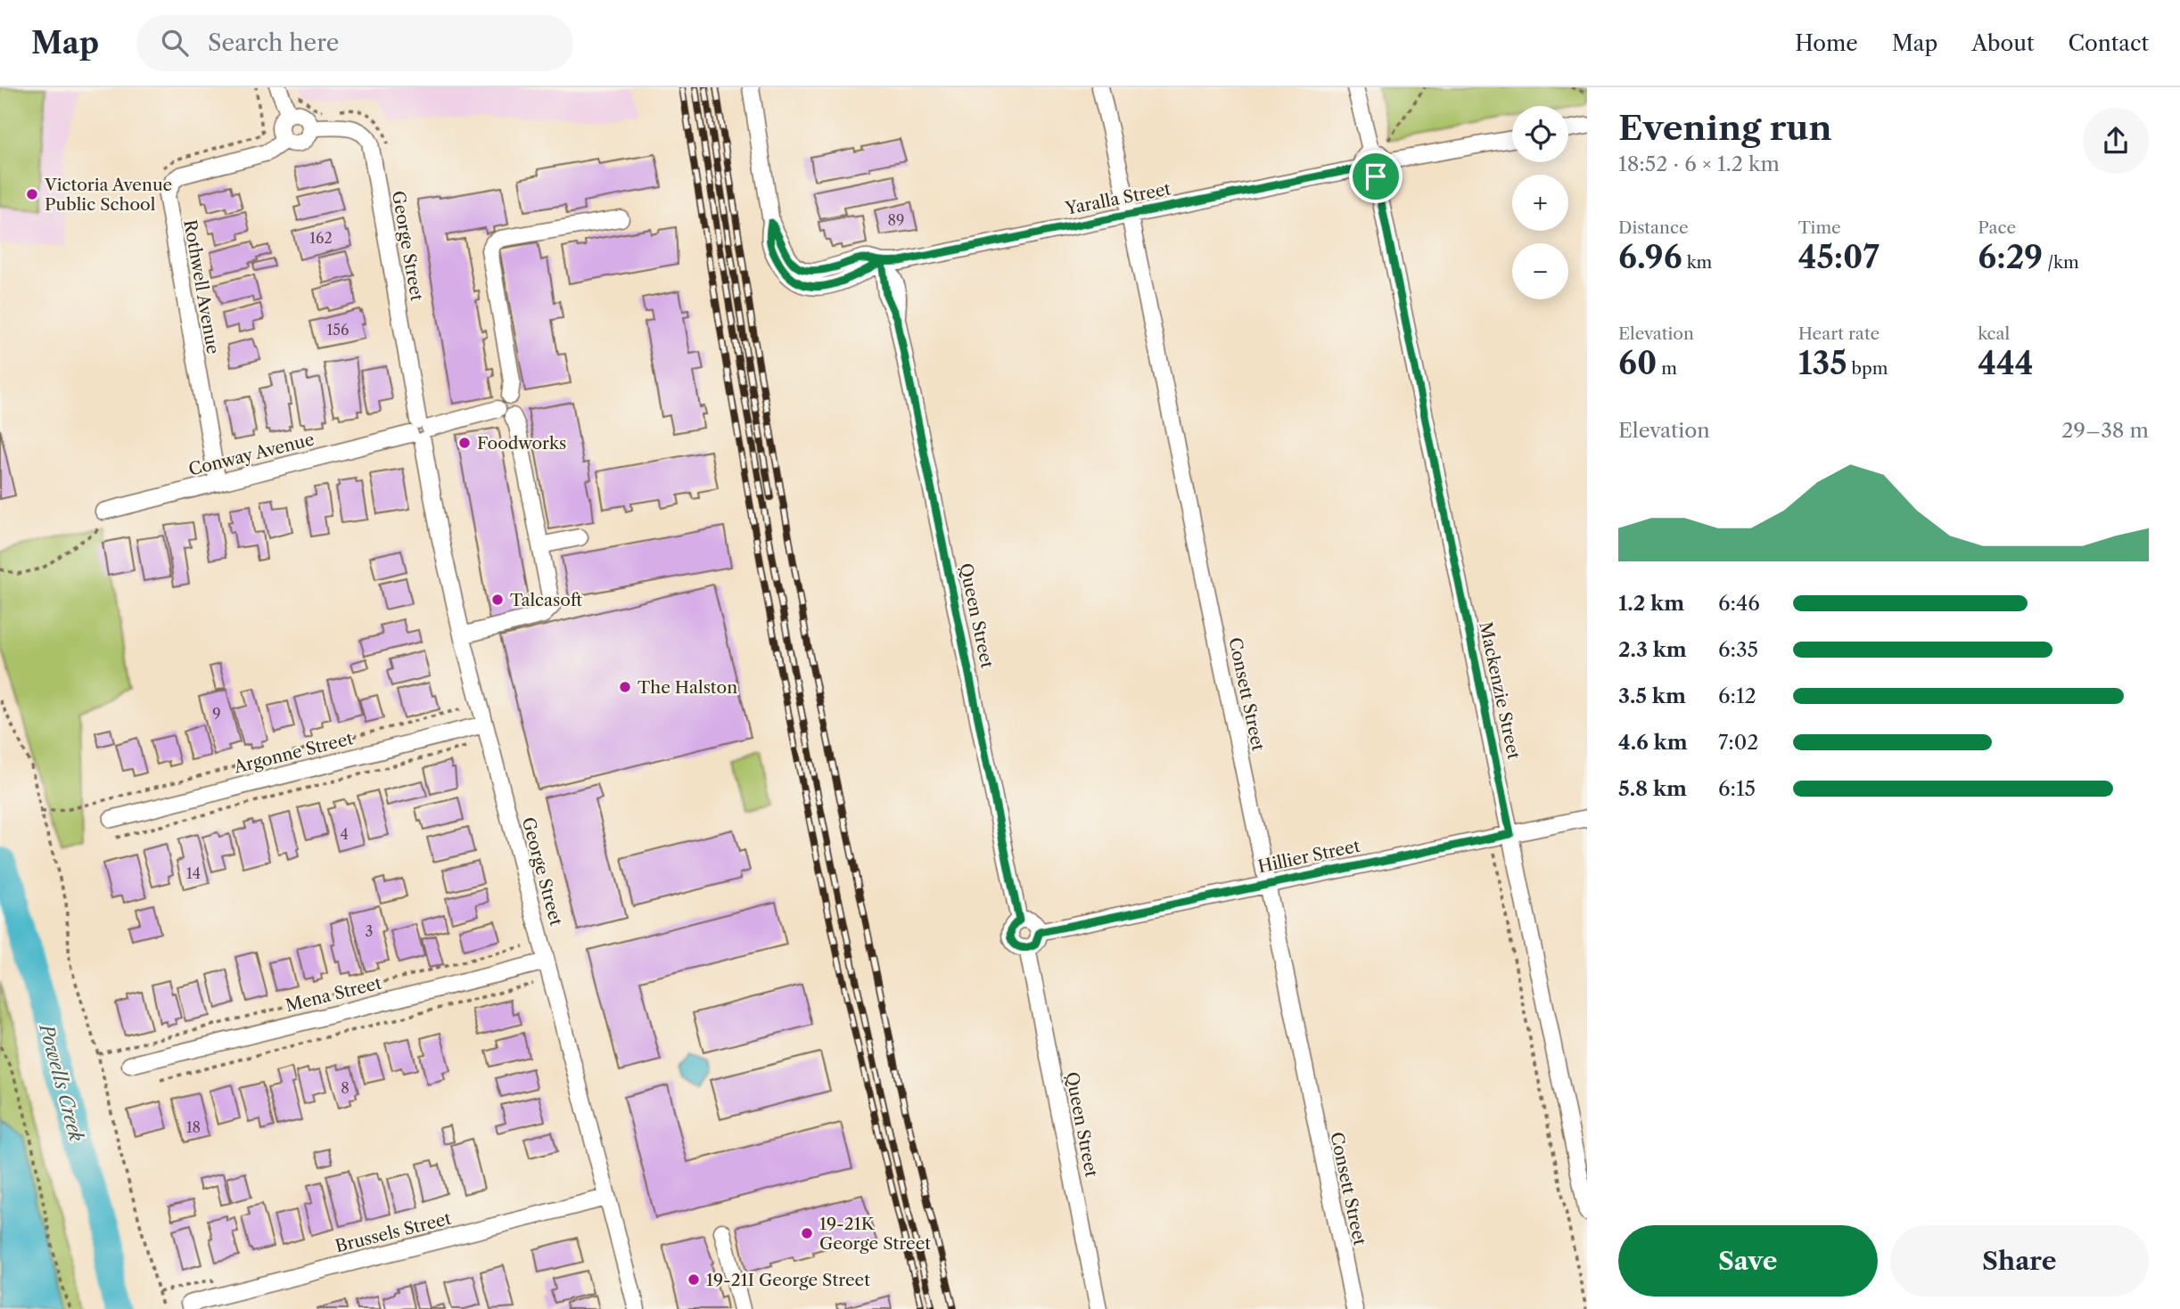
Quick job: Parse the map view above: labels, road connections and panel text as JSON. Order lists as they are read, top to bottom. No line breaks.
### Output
{"streets":{"street":["Yaralla Street","George Street","Rothwell Avenue","Conway Avenue","Queen Street","Mackenzie Street","Consett Street","Argonne Street","Hillier Street","Mena Street","Brussels Street"]},"crossings":[["Yaralla Street","Queen Street"],["Yaralla Street","Mackenzie Street"],["Yaralla Street","Consett Street"],["George Street","Rothwell Avenue"],["George Street","Conway Avenue"],["George Street","Argonne Street"],["George Street","Mena Street"],["George Street","Brussels Street"],["Rothwell Avenue","Conway Avenue"],["Queen Street","Hillier Street"],["Mackenzie Street","Hillier Street"],["Consett Street","Hillier Street"]],"water":["Powells Creek"],"places":["Victoria Avenue Public School","Foodworks","Talcasoft","The Halston","19-21K George Street","19-21I George Street"],"house_numbers":["89","162","156","9","4","14","3","8","18"],"page":{"header":"Map","search":"Search here","nav":["Home","Map","About","Contact"],"heading":["Evening run","18:52 · 6 × 1.2 km"],"map_buttons":["+","−"],"stats":[["Distance","6.96 km"],["Time","45:07"],["Pace","6:29 /km"],["Elevation","60 m"],["Heart rate","135 bpm"],["kcal","444"]],"chart":["Elevation","29–38 m"],"list":[{"name":"1.2 km","note":"6:46"},{"name":"2.3 km","note":"6:35"},{"name":"3.5 km","note":"6:12"},{"name":"4.6 km","note":"7:02"},{"name":"5.8 km","note":"6:15"}],"buttons":["Save","Share"]}}
